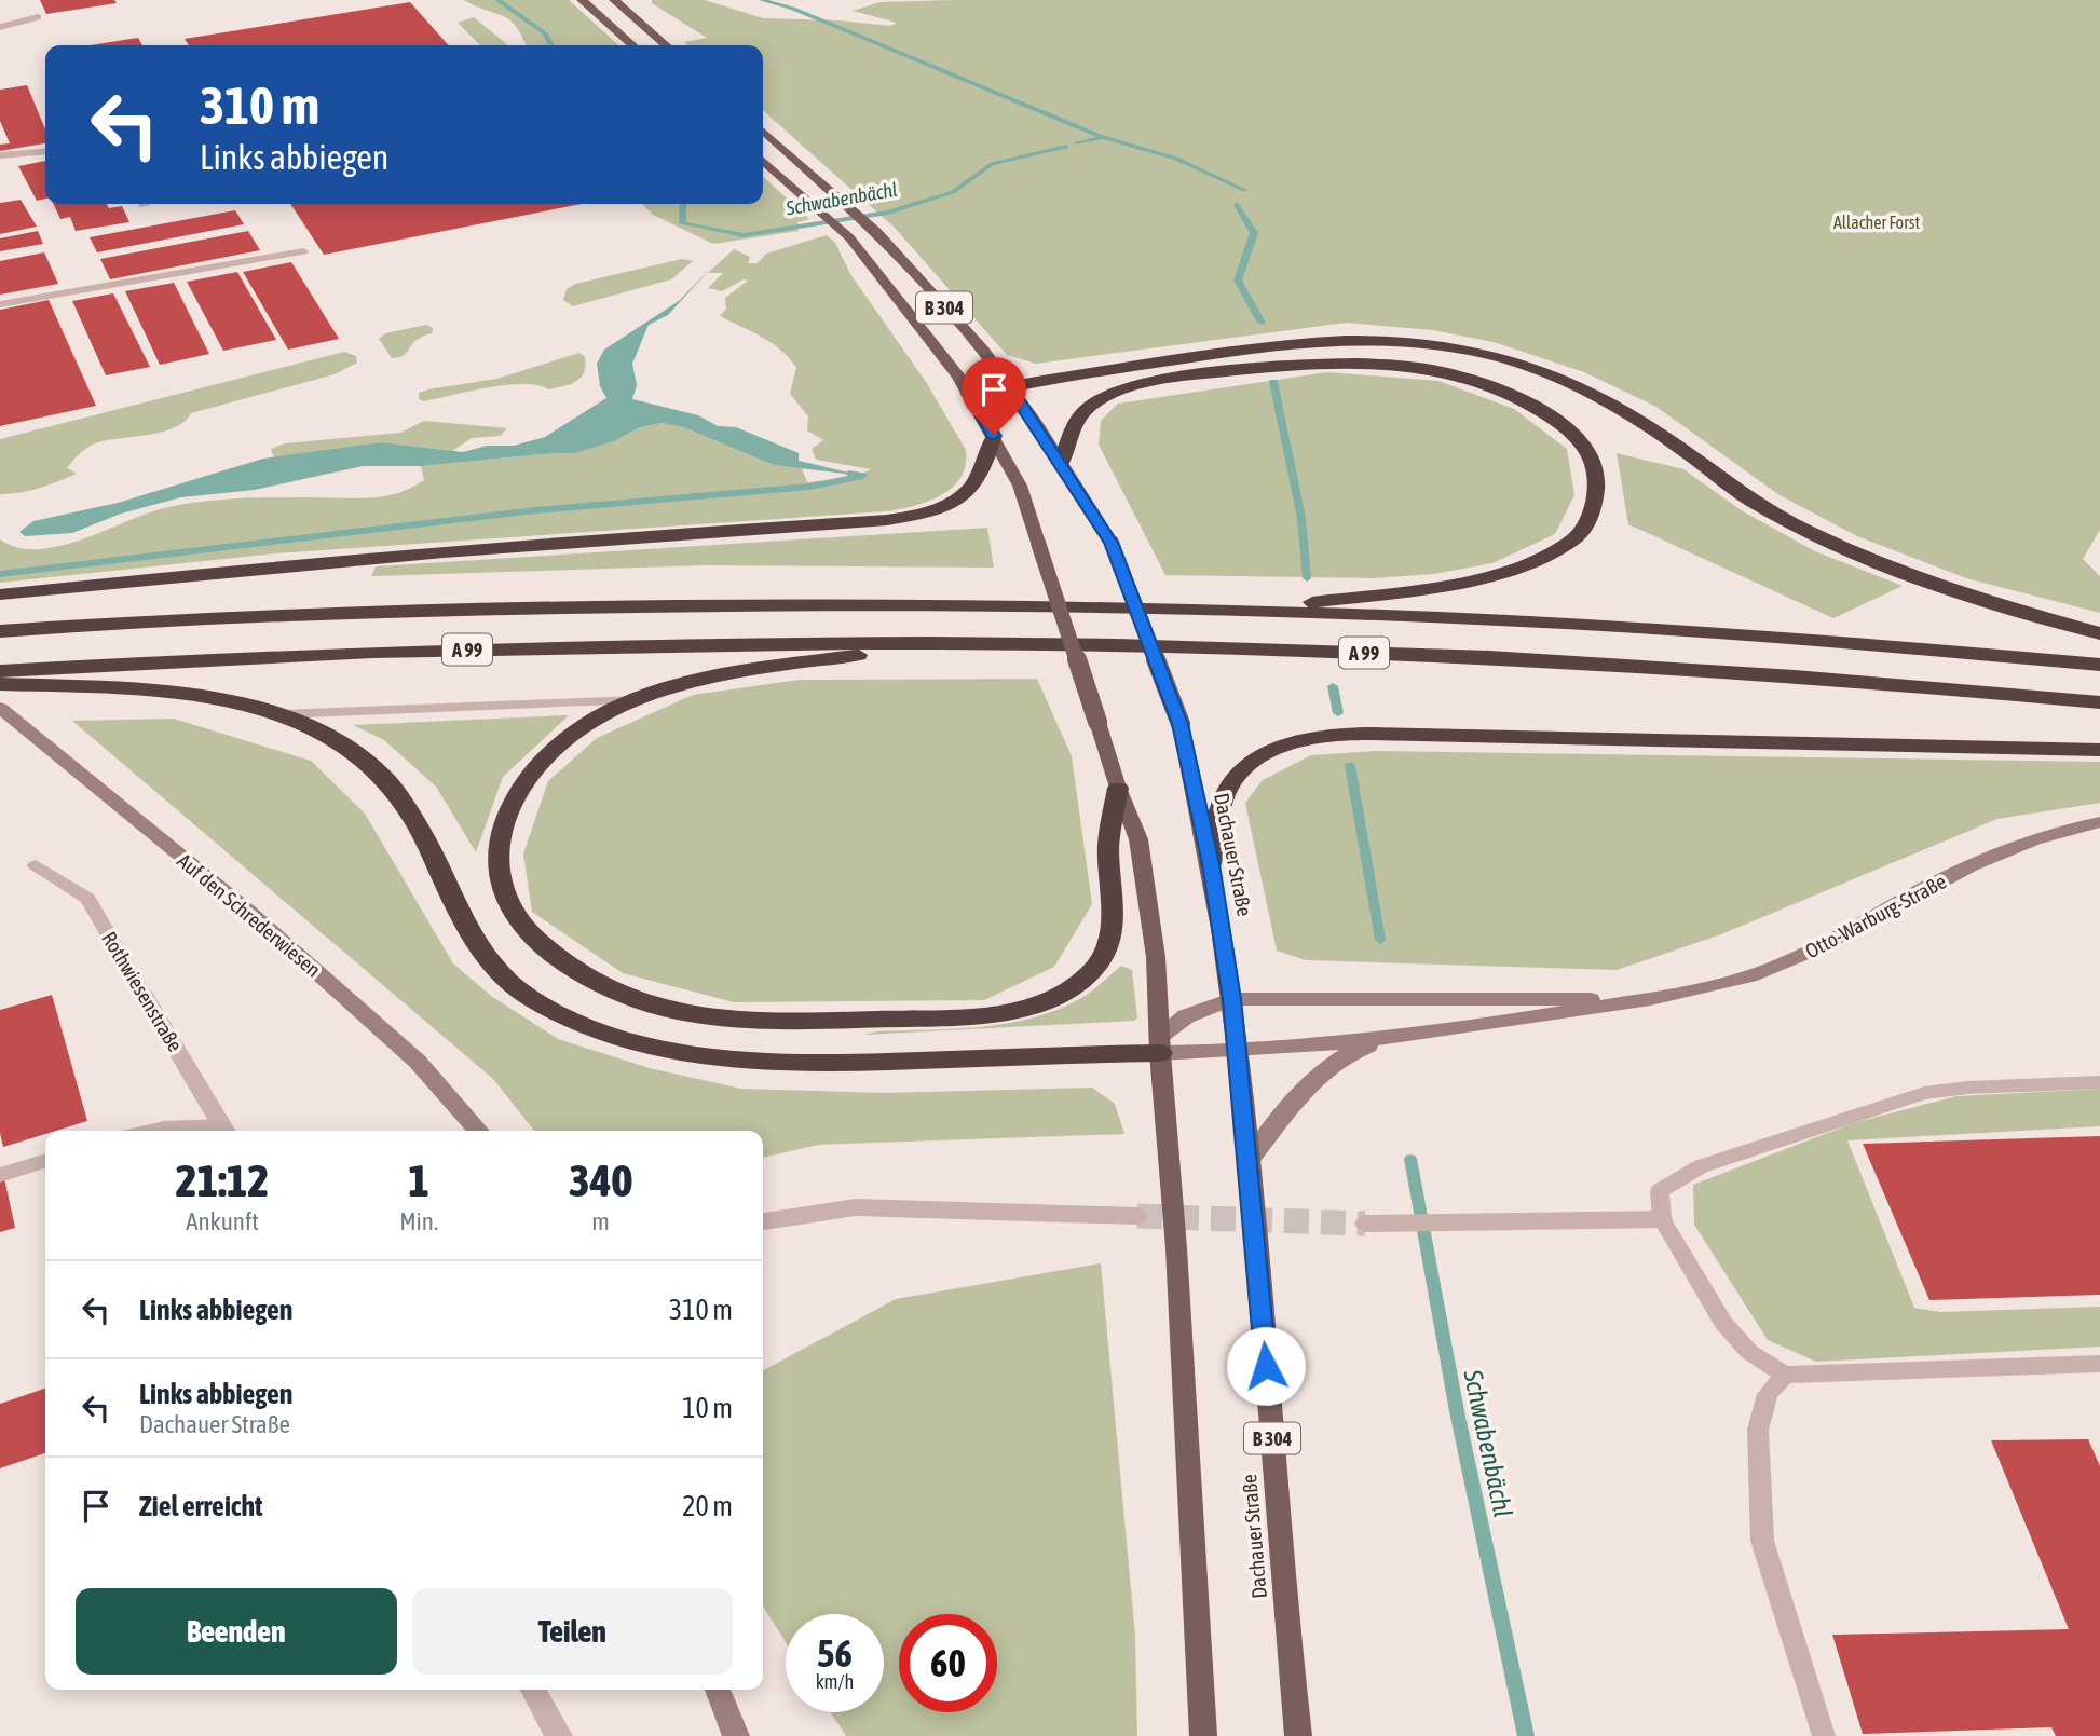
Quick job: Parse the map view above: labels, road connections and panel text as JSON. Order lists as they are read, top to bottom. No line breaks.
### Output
{"streets":{"highway":["A 99"],"main road":["B 304","Dachauer Straße","Auf den Schrederwiesen","Otto-Warburg-Straße"],"street":["Rothwiesenstraße"]},"crossings":[["B 304","Otto-Warburg-Straße"],["Dachauer Straße","Otto-Warburg-Straße"]],"water":["Schwabenbächl"],"parks":["Allacher Forst"],"page":{"turn":["310 m","Links abbiegen"],"eta":["21:12","Ankunft","1","Min.","340","m"],"list":[{"name":"Links abbiegen","value":"310 m"},{"name":"Links abbiegen","note":"Dachauer Straße","value":"10 m"},{"name":"Ziel erreicht","value":"20 m"}],"buttons":["Beenden","Teilen"],"speed":"56 km/h","limit":"60"}}
